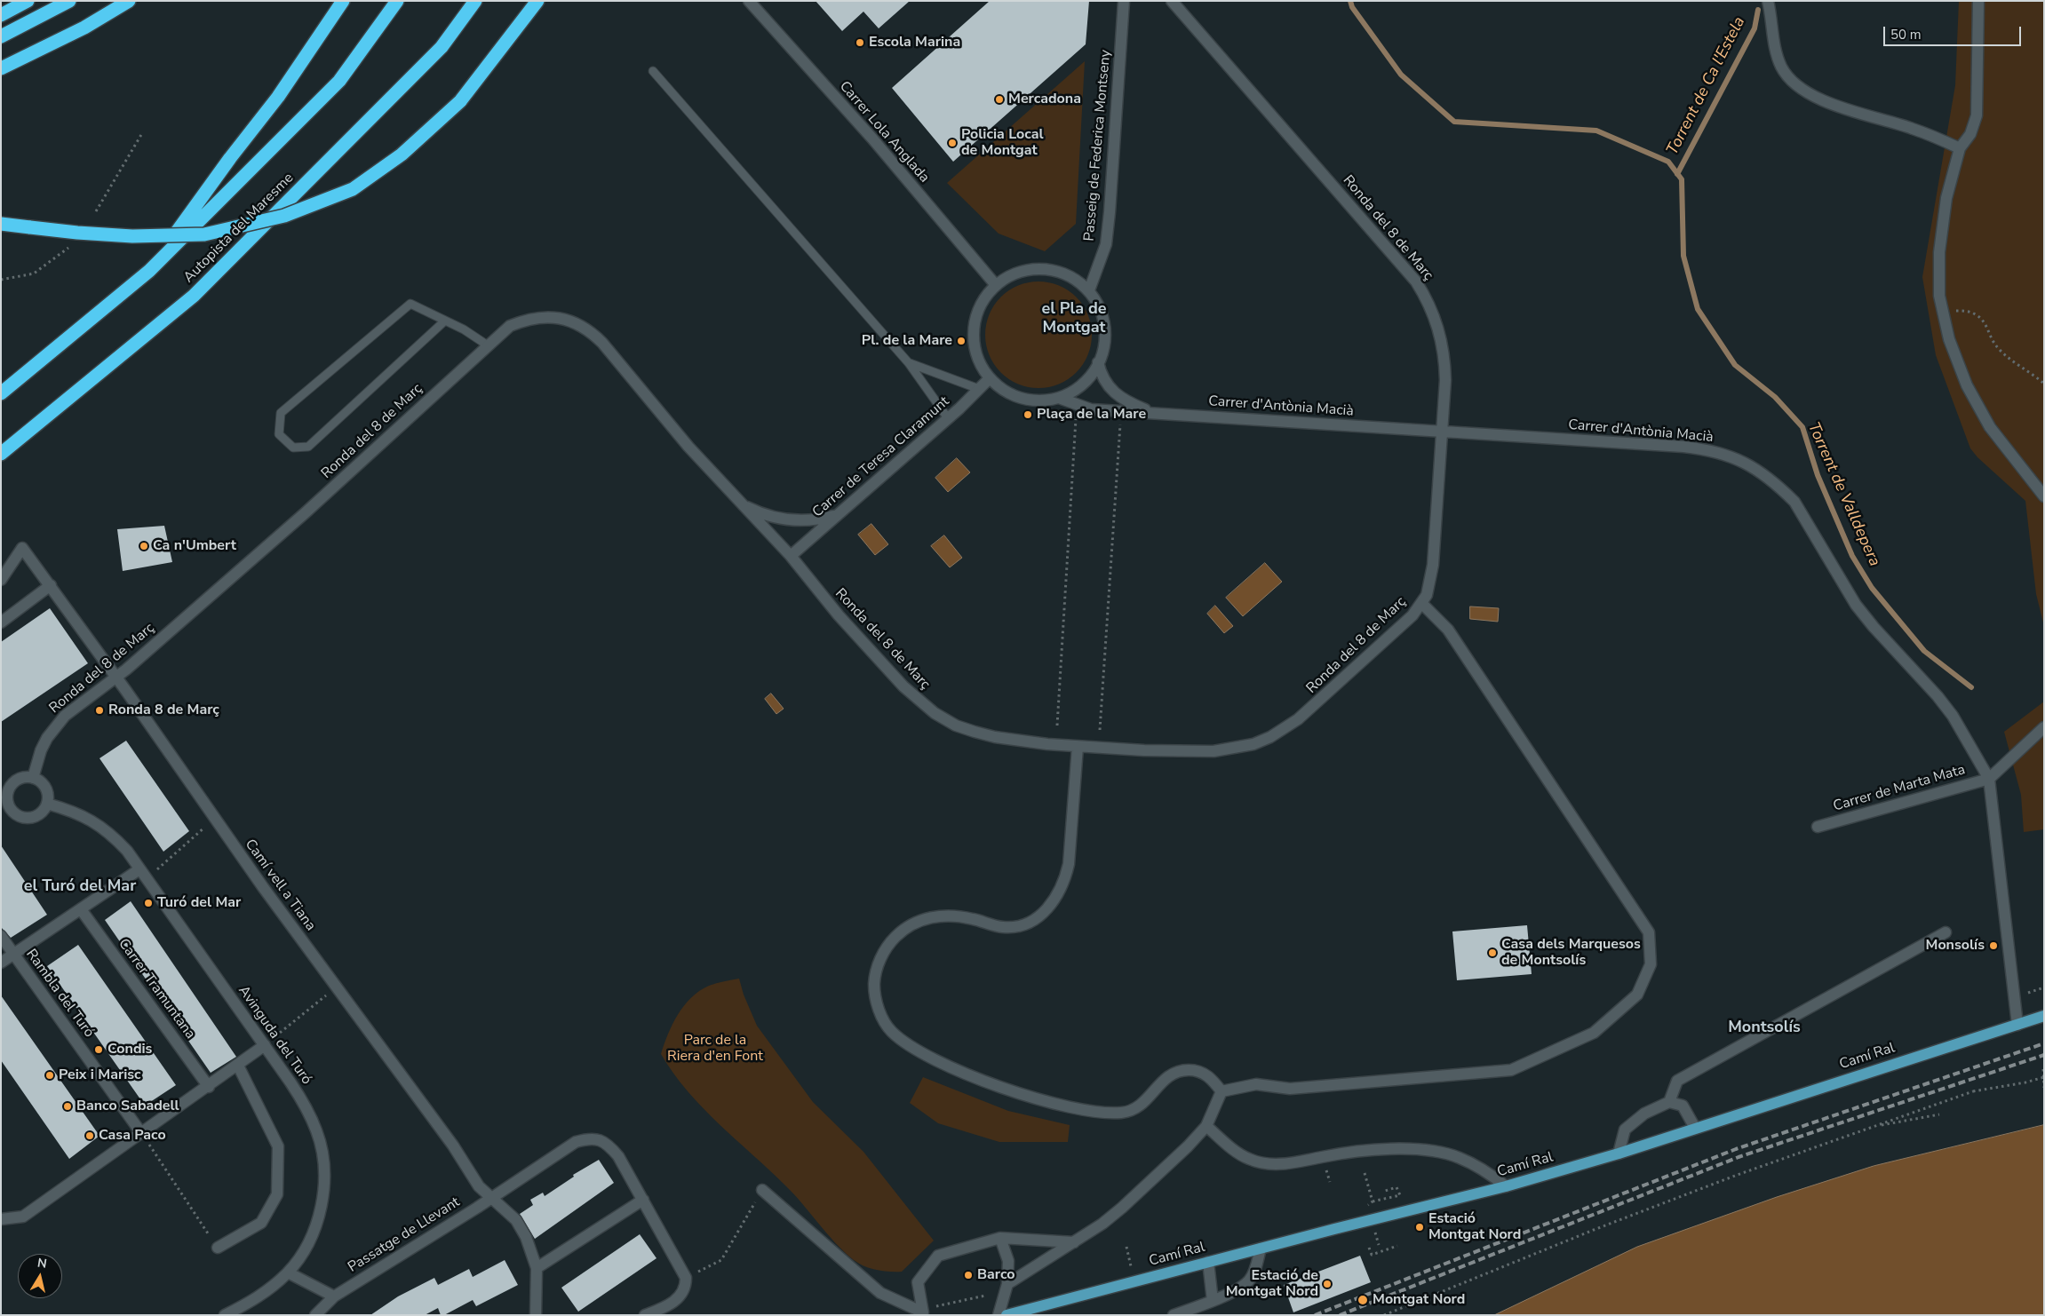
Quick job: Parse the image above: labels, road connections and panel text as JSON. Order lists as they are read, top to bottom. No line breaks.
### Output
{"streets":{"highway":["Autopista del Maresme"],"main road":["Camí Ral"],"street":["Carrer Lola Anglada","Passeig de Federica Montseny","Ronda del 8 de Març","Carrer d'Antònia Macià","Carrer de Teresa Claramunt","Carrer de Marta Mata","Camí vell a Tiana","Carrer Tramuntana","Rambla del Turó","Avinguda del Turó","Passatge de Llevant"]},"crossings":[["Carrer Lola Anglada","Passeig de Federica Montseny"],["Carrer Lola Anglada","Carrer d'Antònia Macià"],["Carrer Lola Anglada","Carrer de Teresa Claramunt"],["Passeig de Federica Montseny","Carrer d'Antònia Macià"],["Passeig de Federica Montseny","Carrer de Teresa Claramunt"],["Ronda del 8 de Març","Carrer d'Antònia Macià"],["Ronda del 8 de Març","Carrer de Teresa Claramunt"],["Ronda del 8 de Març","Camí vell a Tiana"],["Ronda del 8 de Març","Avinguda del Turó"],["Carrer d'Antònia Macià","Carrer de Teresa Claramunt"],["Carrer d'Antònia Macià","Carrer de Marta Mata"],["Camí vell a Tiana","Passatge de Llevant"]],"districts":["el Pla de Montgat","el Turó del Mar","Montsolís"],"water":["Torrent de Ca l'Estela","Torrent de Valldepera"],"parks":["Parc de la Riera d'en Font"],"places":["Escola Marina","Mercadona","Policia Local de Montgat","Pl. de la Mare","Plaça de la Mare","Ca n'Umbert","Ronda 8 de Març","Turó del Mar","Monsolís","Casa dels Marquesos de Montsolís","Condis","Peix i Marisc","Banco Sabadell","Casa Paco","Estació Montgat Nord","Barco","Estació de Montgat Nord","Montgat Nord"],"scale_bar":"50 m","north":"top"}
